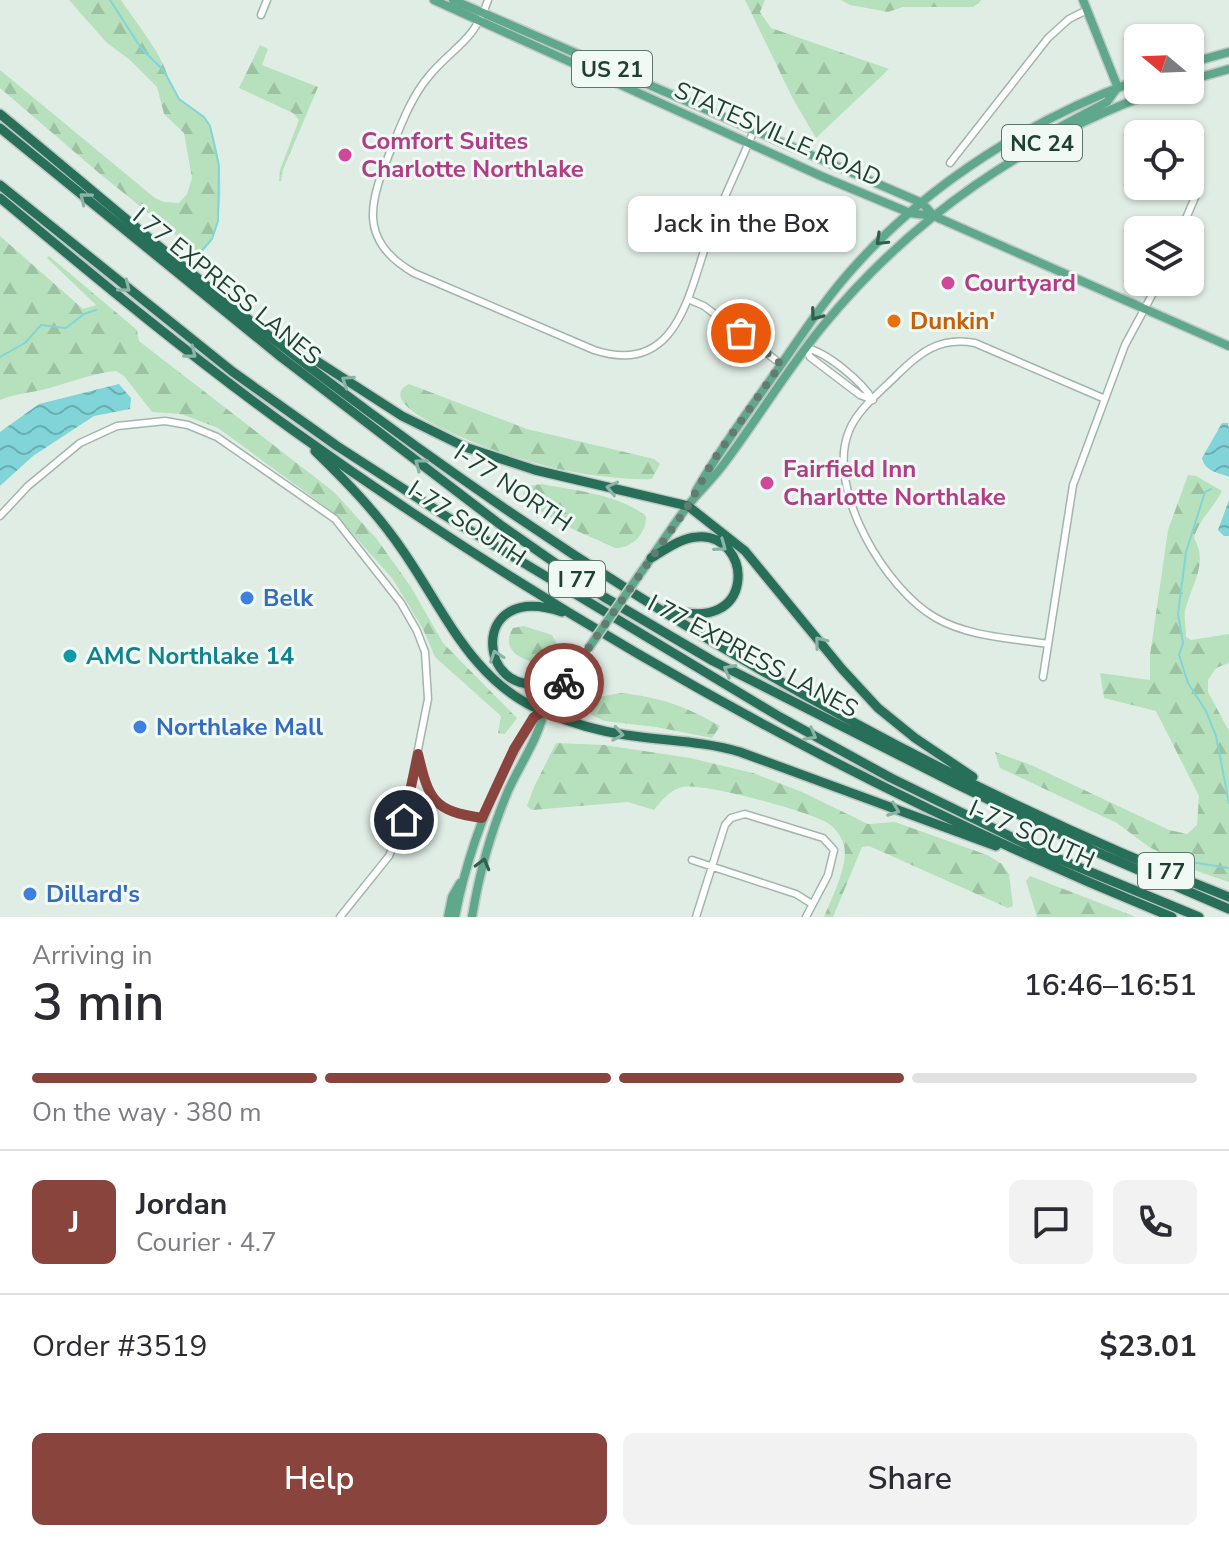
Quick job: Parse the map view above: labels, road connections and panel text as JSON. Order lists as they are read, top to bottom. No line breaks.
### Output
{"streets":{"highway":["I 77 EXPRESS LANES","I-77 NORTH","I-77 SOUTH","I 77"],"main road":["US 21","STATESVILLE ROAD","NC 24"]},"crossings":[["STATESVILLE ROAD","NC 24"]],"places":["Comfort Suites Charlotte Northlake","Courtyard","Dunkin'","Jack in the Box","Fairfield Inn Charlotte Northlake","Belk","AMC Northlake 14","Northlake Mall","Dillard's"],"north":"left","page":{"bubble":"Jack in the Box","heading":["3 min","Arriving in","16:46–16:51"],"panel":["Jordan","Courier · 4.7","Order #3519","$23.01"],"bar":"On the way · 380 m","round":"J","buttons":["Help","Share"]}}
